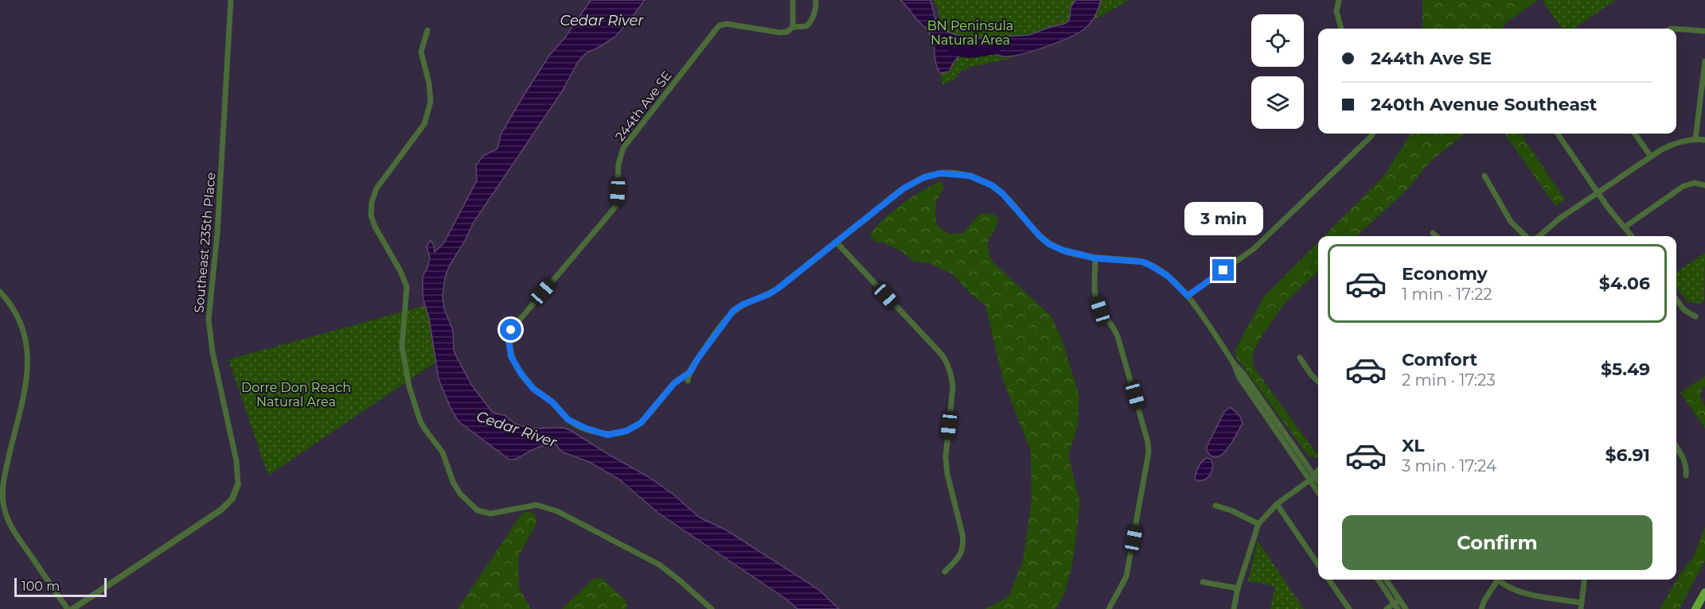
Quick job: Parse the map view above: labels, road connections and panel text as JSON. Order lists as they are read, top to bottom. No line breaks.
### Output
{"streets":{"street":["244th Ave SE","Southeast 235th Place"]},"water":["Cedar River"],"parks":["BN Peninsula Natural Area","Dorre Don Reach Natural Area"],"scale_bar":"100 m","page":{"banner":["244th Ave SE","240th Avenue Southeast"],"bubble":"3 min","list":[{"name":"Economy","note":"1 min · 17:22","value":"$4.06"},{"name":"Comfort","note":"2 min · 17:23","value":"$5.49"},{"name":"XL","note":"3 min · 17:24","value":"$6.91"}],"buttons":"Confirm","scale":"100 m"}}
